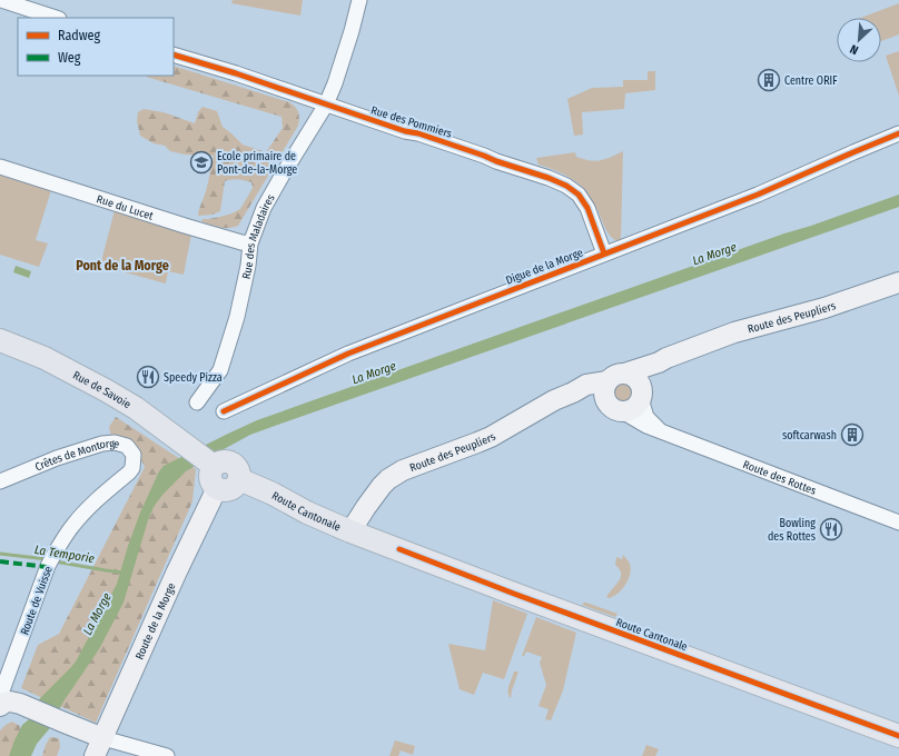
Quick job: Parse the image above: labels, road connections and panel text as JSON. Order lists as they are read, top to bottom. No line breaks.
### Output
{"streets":{"main road":["Rue de Savoie","Route Cantonale"],"street":["Rue des Pommiers","Rue du Lucet","Rue des Maladaires","Digue de la Morge","Route des Peupliers","Crêtes de Montorge","Route des Rottes","Route de Vuisse","Route de la Morge"]},"crossings":[["Rue des Pommiers","Rue des Maladaires"],["Rue des Pommiers","Digue de la Morge"],["Rue du Lucet","Rue des Maladaires"],["Route des Peupliers","Route des Rottes"],["Route des Peupliers","Route Cantonale"],["Crêtes de Montorge","Route de Vuisse"],["Route de Vuisse","Route de la Morge"]],"districts":["Pont de la Morge"],"water":["La Morge","La Temporie"],"places":{"building":["Centre ORIF","softcarwash"],"school or university":["Ecole primaire de Pont-de-la-Morge"],"restaurant":["Speedy Pizza","Bowling des Rottes"]},"legend":["Radweg","Weg"],"north":"bottom left"}
